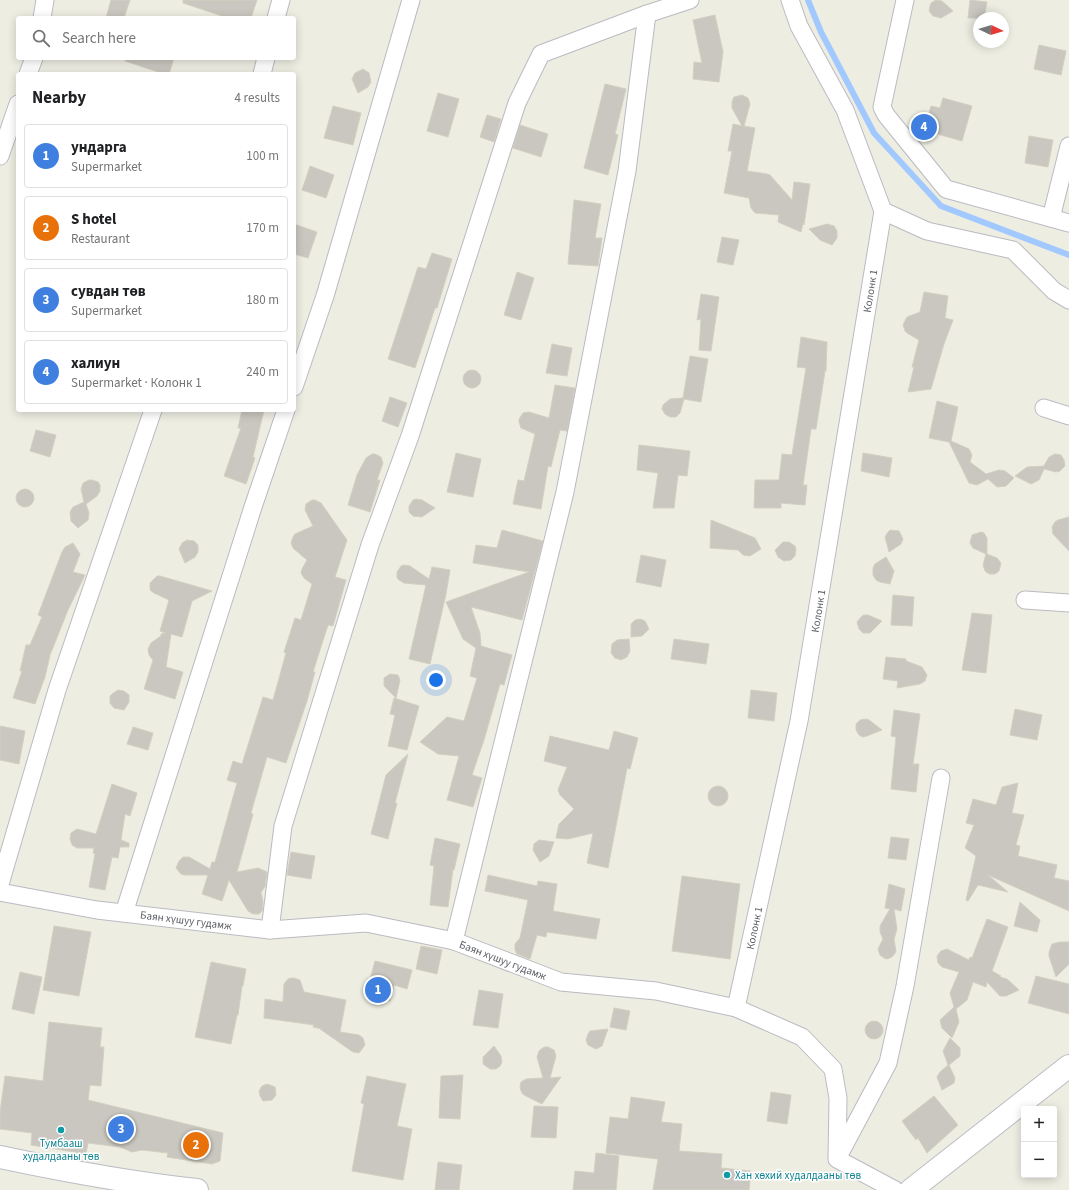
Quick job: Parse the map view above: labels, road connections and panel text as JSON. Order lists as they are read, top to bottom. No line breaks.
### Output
{"streets":{"street":["Колонк 1","Баян хүшуу гудамж"]},"crossings":[["Колонк 1","Баян хүшуу гудамж"]],"places":["Тумбааш худалдааны төв","Хан хөхий худалдааны төв"],"north":"right","page":{"search":"Search here","heading":["Nearby","4 results"],"pins":["4","1","3","2"],"list":[{"mark":"1","name":"ундарга","note":"Supermarket","value":"100 m"},{"mark":"2","name":"S hotel","note":"Restaurant","value":"170 m"},{"mark":"3","name":"сувдан төв","note":"Supermarket","value":"180 m"},{"mark":"4","name":"халиун","note":"Supermarket · Колонк 1","value":"240 m"}],"map_buttons":["+","−"]}}
